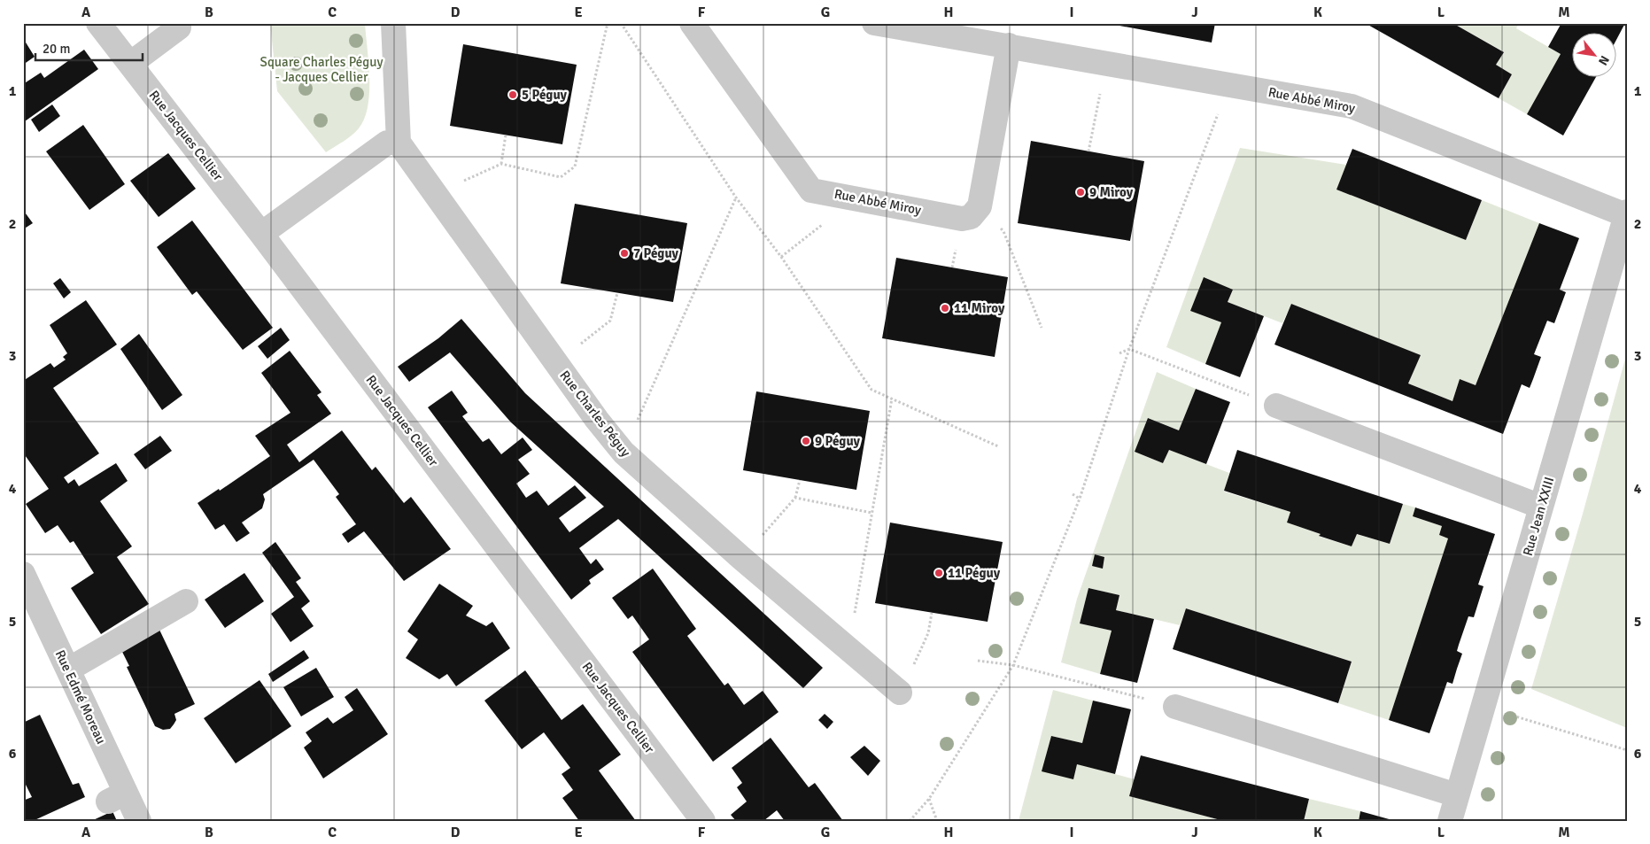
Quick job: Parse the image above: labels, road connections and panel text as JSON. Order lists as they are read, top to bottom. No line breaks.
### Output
{"streets":{"street":["Rue Abbé Miroy","Rue Jacques Cellier","Rue Charles Péguy","Rue Jean XXIII","Rue Edmé Moreau"]},"crossings":[["Rue Abbé Miroy","Rue Jean XXIII"]],"parks":["Square Charles Péguy - Jacques Cellier"],"places":["5 Péguy","9 Miroy","7 Péguy","11 Miroy","9 Péguy","11 Péguy"],"scale_bar":"20 m","north":"bottom right","grid":{"columns":["A","B","C","D","E","F","G","H","I","J","K","L","M"],"rows":["1","2","3","4","5","6"]}}
